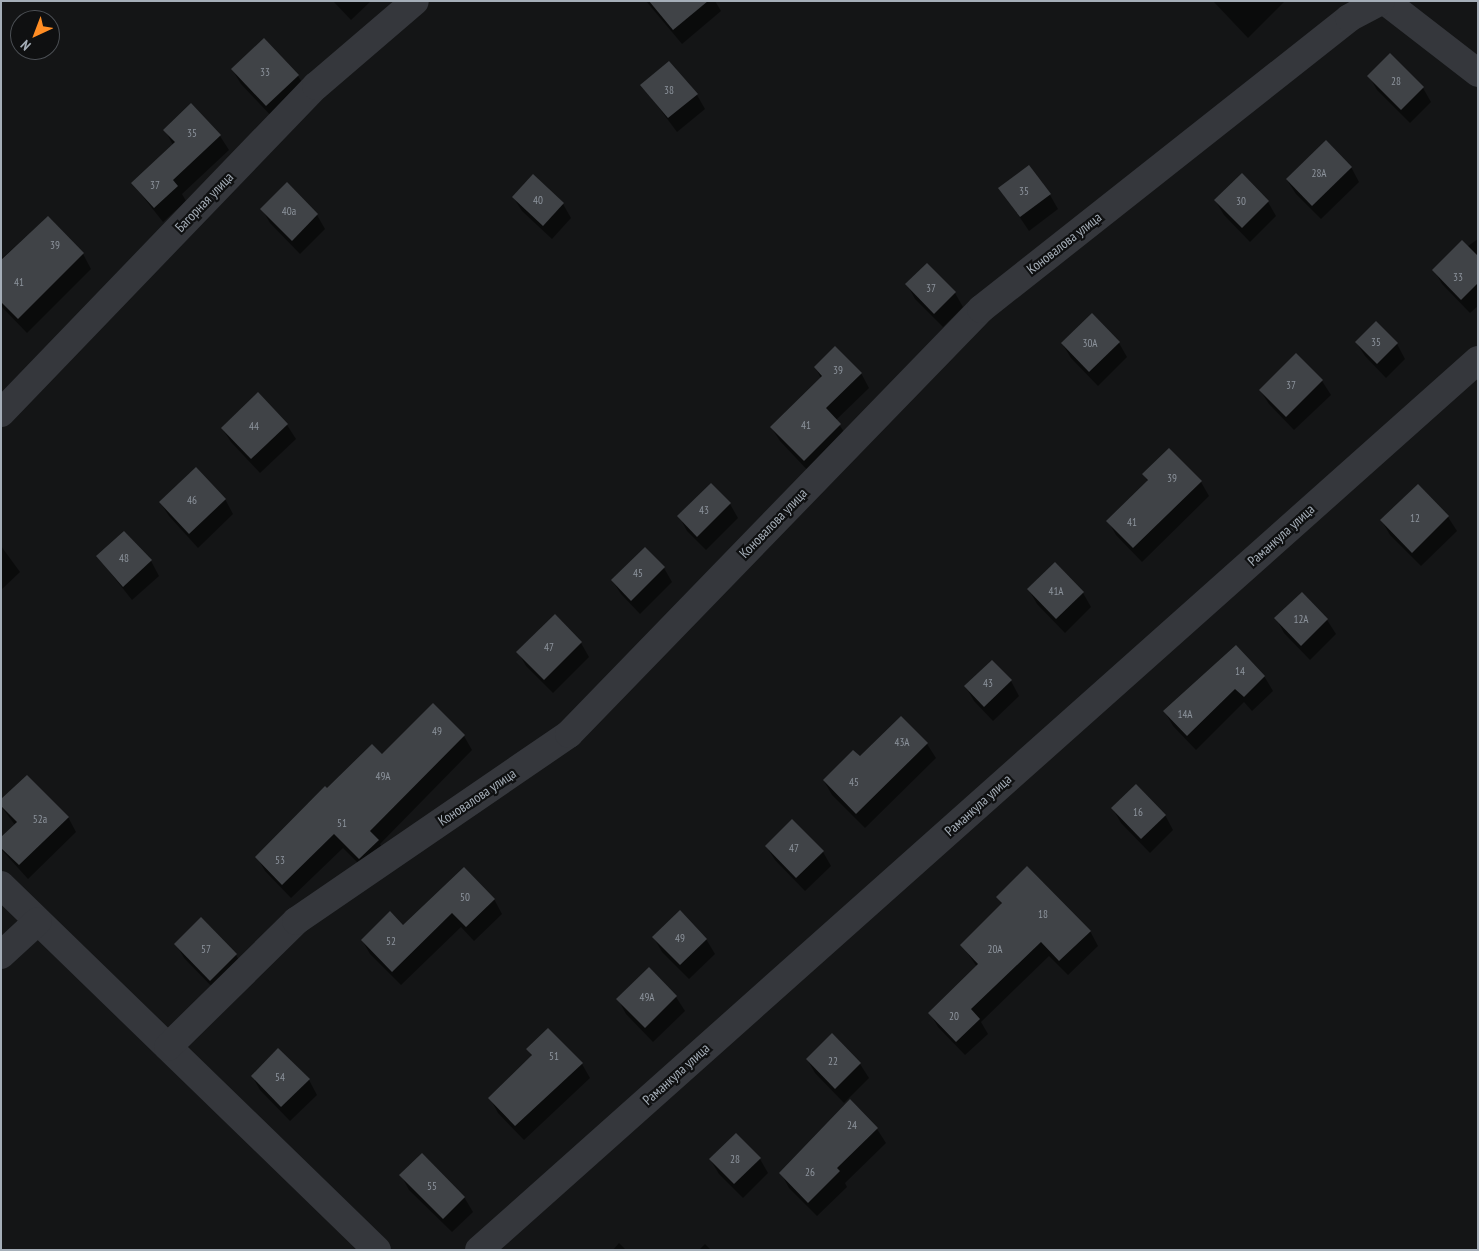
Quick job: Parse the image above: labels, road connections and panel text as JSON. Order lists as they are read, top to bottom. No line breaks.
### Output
{"streets":{"street":["Багорная улица","Коновалова улица","Раманкула улица"]},"house_numbers":["33","28","38","35","28А","37","35","40","30","40а","39","33","41","37","35","30А","39","37","41","44","39","46","43","12","41","48","45","41А","12А","47","14","43","14А","49","43А","49А","45","16","52а","51","47","53","50","18","49","52","57","20А","49А","20","51","22","54","24","28","26","55"],"north":"bottom left"}
